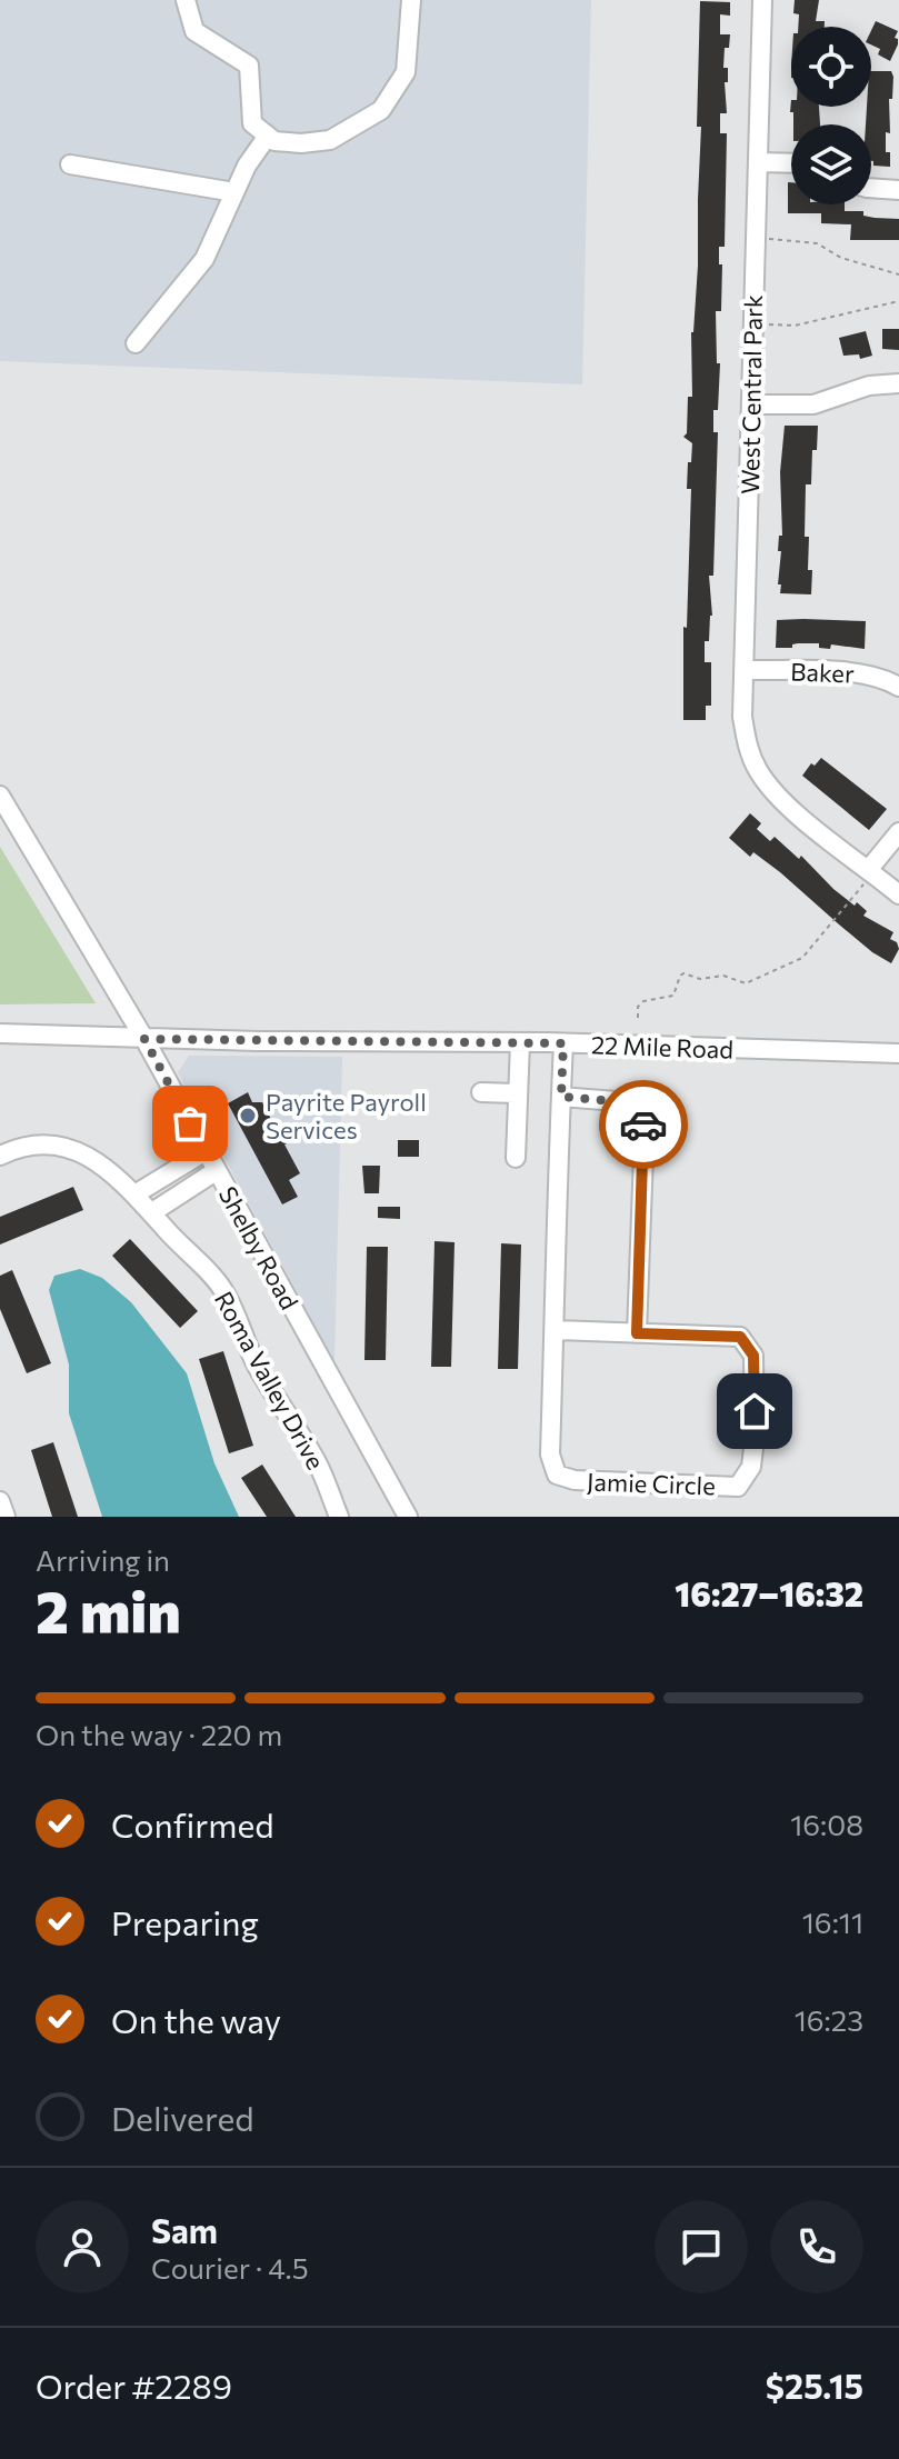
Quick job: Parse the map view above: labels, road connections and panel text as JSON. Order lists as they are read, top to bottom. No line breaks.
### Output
{"streets":{"street":["West Central Park","Baker","22 Mile Road","Shelby Road","Roma Valley Drive","Jamie Circle"]},"crossings":[["West Central Park","Baker"],["22 Mile Road","Shelby Road"],["22 Mile Road","Jamie Circle"]],"places":["Payrite Payroll Services"],"page":{"heading":["2 min","Arriving in","16:27–16:32"],"panel":["Sam","Courier · 4.5","Order #2289","$25.15"],"bar":"On the way · 220 m","list":[["Confirmed","16:08"],["Preparing","16:11"],["On the way","16:23"],"Delivered"]}}
